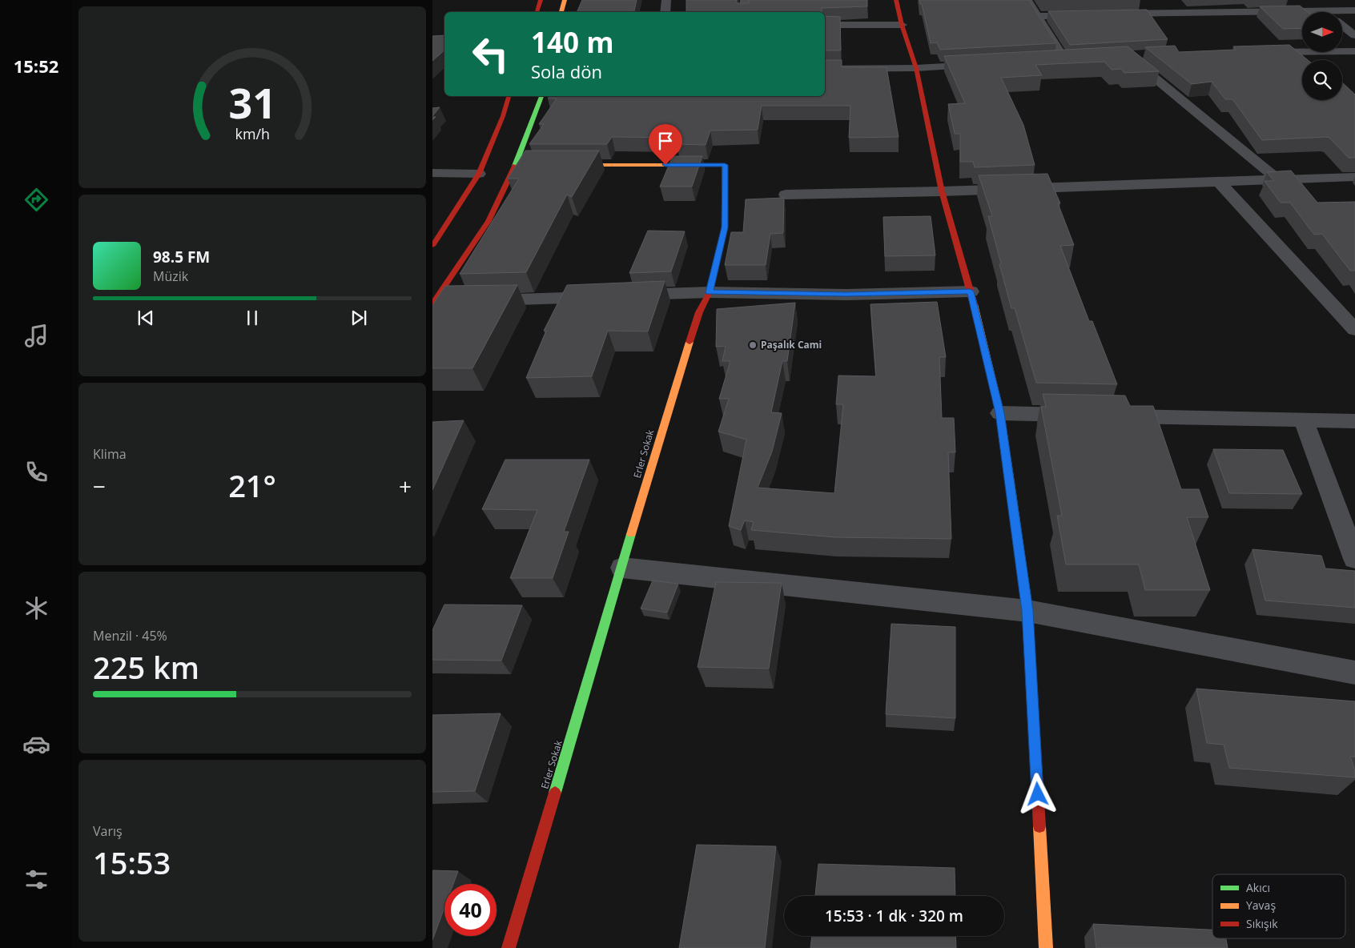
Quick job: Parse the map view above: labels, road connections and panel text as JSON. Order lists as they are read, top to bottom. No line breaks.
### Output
{"streets":{"street":["Erler Sokak"]},"places":["Paşalık Cami"],"legend":["Akıcı","Yavaş","Sıkışık"],"north":"right","page":{"tabs":"15:52","turn":["140 m","Sola dön"],"song":["98.5 FM","Müzik"],"tile":["Klima",["Menzil · 45%","225 km"],["Varış","15:53"]],"heat":["−","21°","+"],"limit":"40","trip":"15:53 · 1 dk · 320 m","gauge":["31","km/h"]}}
